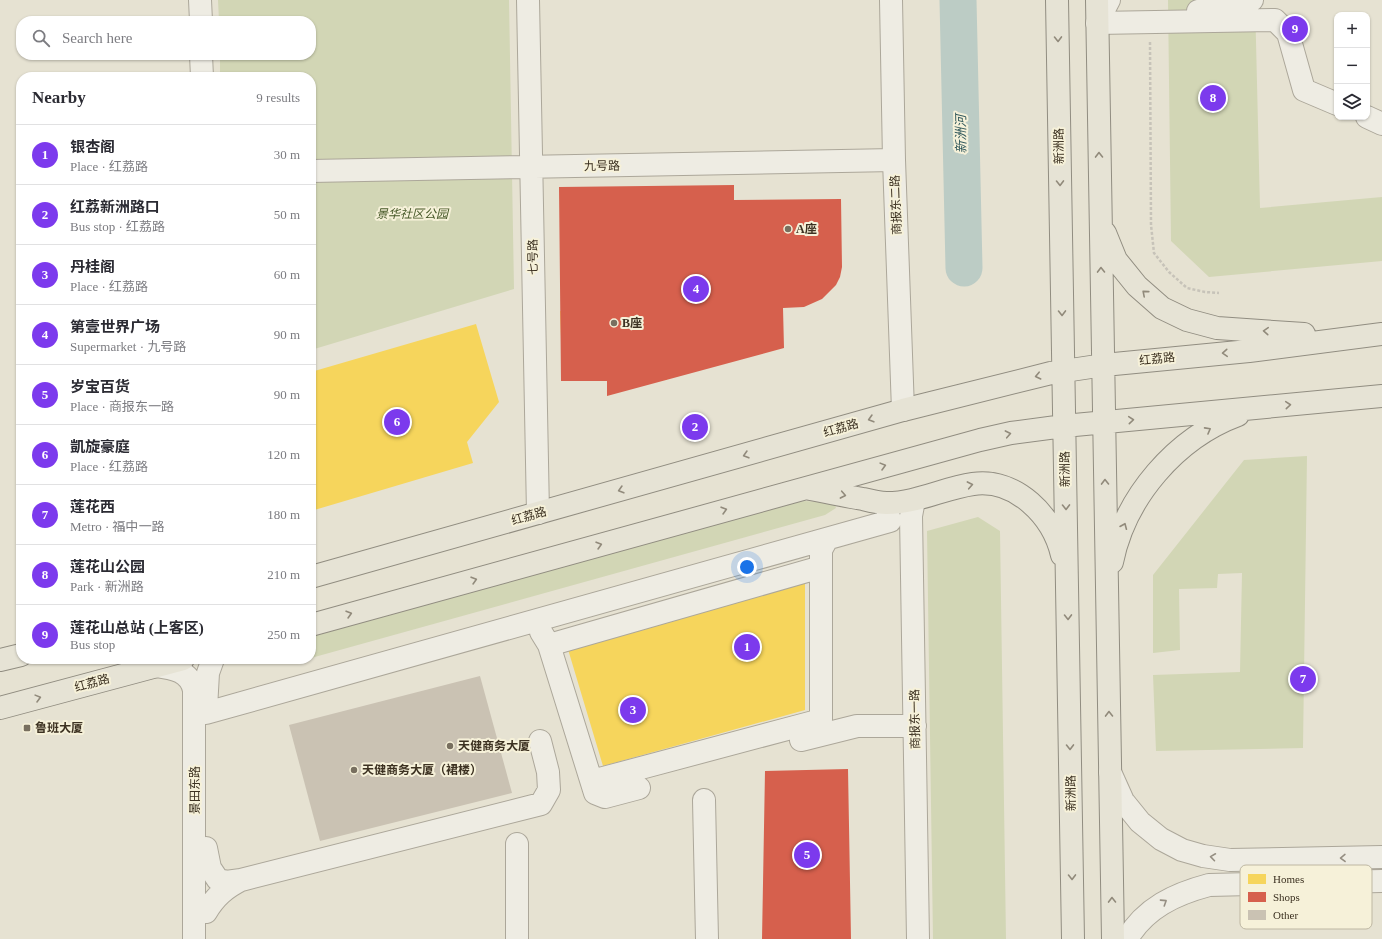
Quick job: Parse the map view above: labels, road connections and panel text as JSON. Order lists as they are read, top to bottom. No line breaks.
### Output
{"streets":{"main road":["新洲路","红荔路"],"street":["九号路","商报东二路","七号路","商报东一路","景田东路"]},"crossings":[["新洲路","红荔路"],["九号路","商报东二路"],["九号路","七号路"],["商报东二路","红荔路"],["七号路","红荔路"],["红荔路","景田东路"]],"water":["新洲河"],"parks":["景华社区公园"],"places":{"other":["A座","B座","天健商务大厦","天健商务大厦（裙楼）"],"transit":["鲁班大厦"]},"legend":["Homes","Shops","Other"],"page":{"map_buttons":["+","−"],"pins":["9","8","4","6","2","1","7","3","5"],"search":"Search here","heading":["Nearby","9 results"],"list":[{"mark":"1","name":"银杏阁","note":"Place · 红荔路","value":"30 m"},{"mark":"2","name":"红荔新洲路口","note":"Bus stop · 红荔路","value":"50 m"},{"mark":"3","name":"丹桂阁","note":"Place · 红荔路","value":"60 m"},{"mark":"4","name":"第壹世界广场","note":"Supermarket · 九号路","value":"90 m"},{"mark":"5","name":"岁宝百货","note":"Place · 商报东一路","value":"90 m"},{"mark":"6","name":"凱旋豪庭","note":"Place · 红荔路","value":"120 m"},{"mark":"7","name":"莲花西","note":"Metro · 福中一路","value":"180 m"},{"mark":"8","name":"莲花山公园","note":"Park · 新洲路","value":"210 m"},{"mark":"9","name":"莲花山总站 (上客区)","note":"Bus stop","value":"250 m"}]}}
